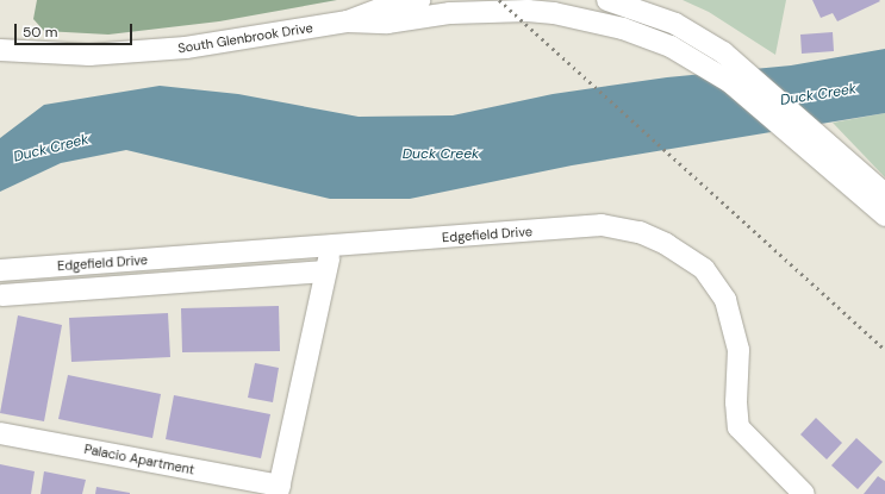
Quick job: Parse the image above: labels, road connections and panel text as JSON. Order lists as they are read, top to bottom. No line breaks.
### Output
{"streets":{"street":["South Glenbrook Drive","Edgefield Drive","Palacio Apartment"]},"crossings":[["Edgefield Drive","Palacio Apartment"]],"water":["Duck Creek"],"scale_bar":"50 m"}
